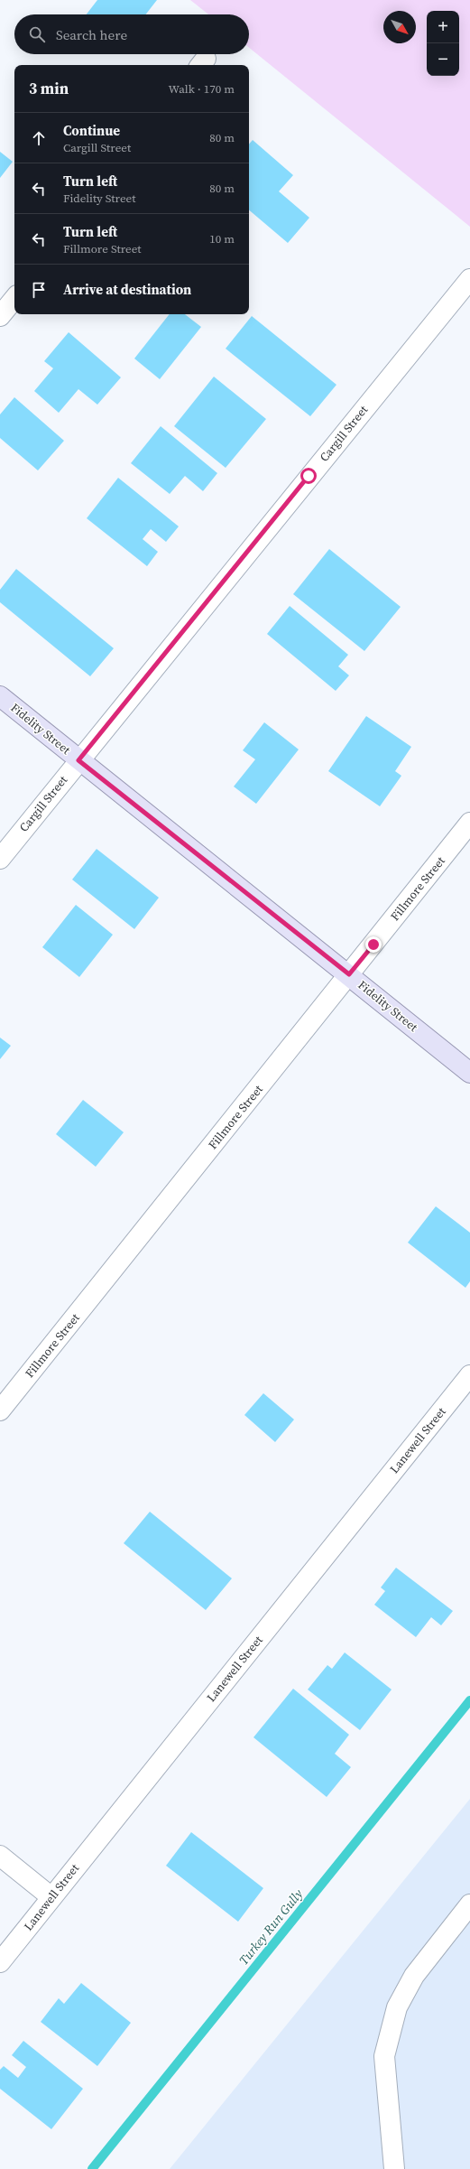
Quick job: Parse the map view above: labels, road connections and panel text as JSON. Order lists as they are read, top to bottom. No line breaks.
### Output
{"streets":{"main road":["Fidelity Street"],"street":["Cargill Street","Fillmore Street","Lanewell Street"]},"crossings":[["Cargill Street","Fidelity Street"],["Fidelity Street","Fillmore Street"]],"water":["Turkey Run Gully"],"north":"bottom right","page":{"map_buttons":["+","−"],"search":"Search here","heading":["3 min","Walk · 170 m"],"list":[["Continue","Cargill Street","80 m"],["Turn left","Fidelity Street","80 m"],["Turn left","Fillmore Street","10 m"],"Arrive at destination"]}}
